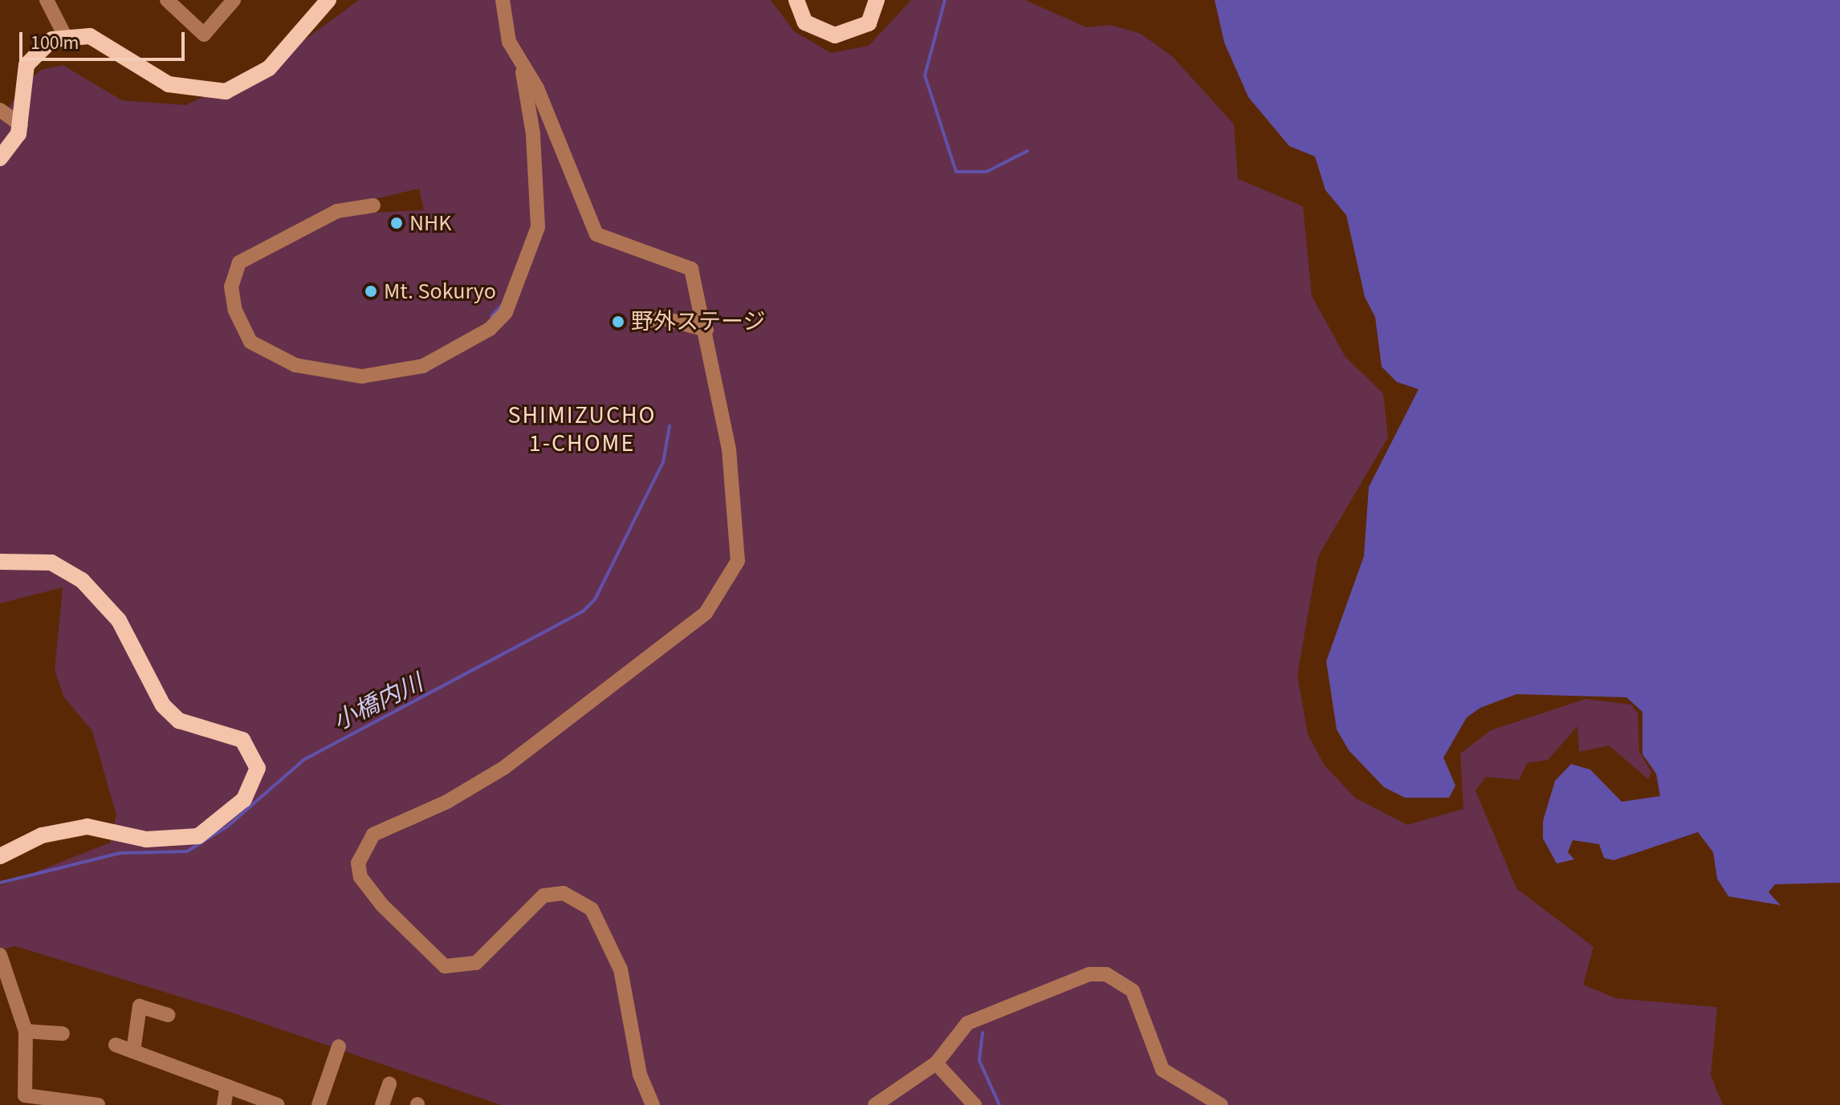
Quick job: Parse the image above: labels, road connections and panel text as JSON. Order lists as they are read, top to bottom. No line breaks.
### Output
{"districts":["SHIMIZUCHO 1-CHOME"],"water":["小橋内川"],"places":["NHK","Mt. Sokuryo","野外ステージ"],"scale_bar":"100 m"}
